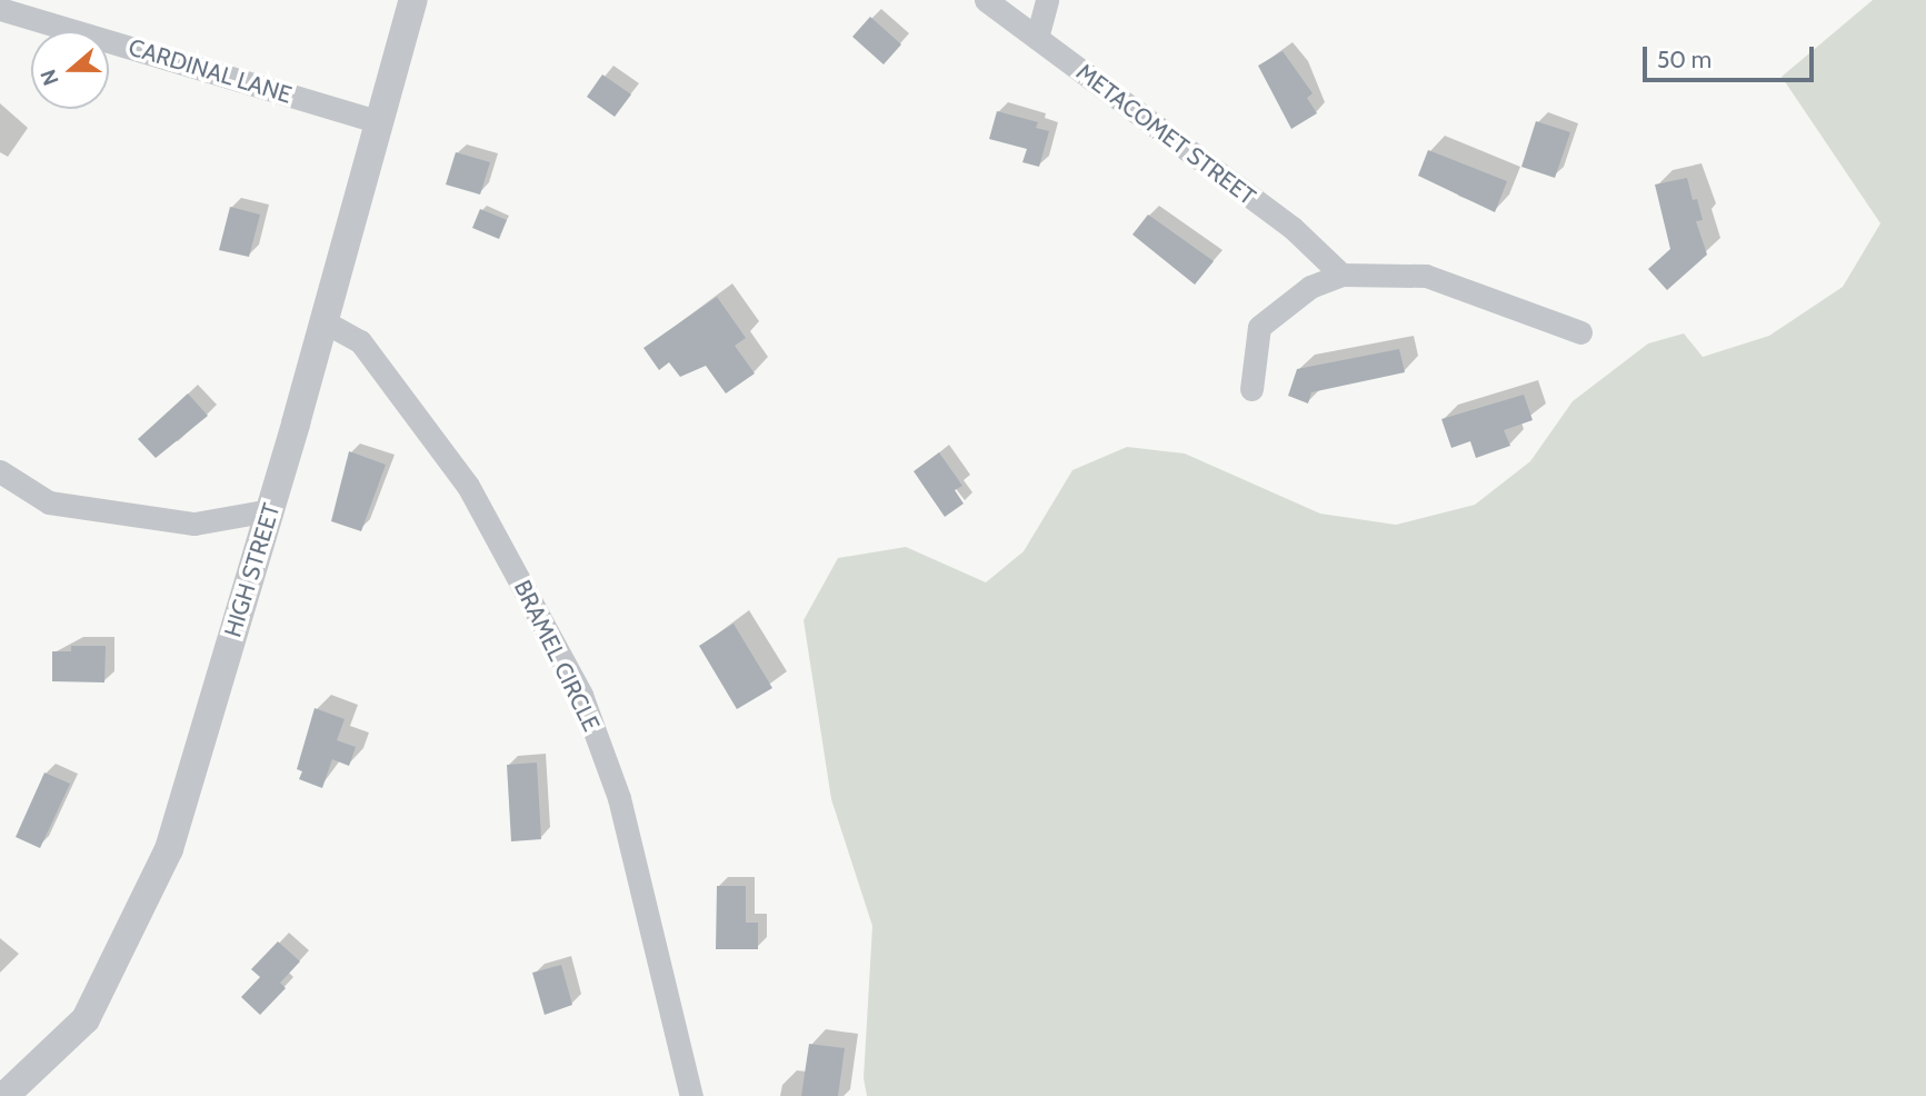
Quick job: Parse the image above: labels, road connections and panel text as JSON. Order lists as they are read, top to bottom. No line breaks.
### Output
{"streets":{"street":["CARDINAL LANE","METACOMET STREET","HIGH STREET","BRAMEL CIRCLE"]},"crossings":[["CARDINAL LANE","HIGH STREET"],["HIGH STREET","BRAMEL CIRCLE"]],"scale_bar":"50 m","north":"left"}
